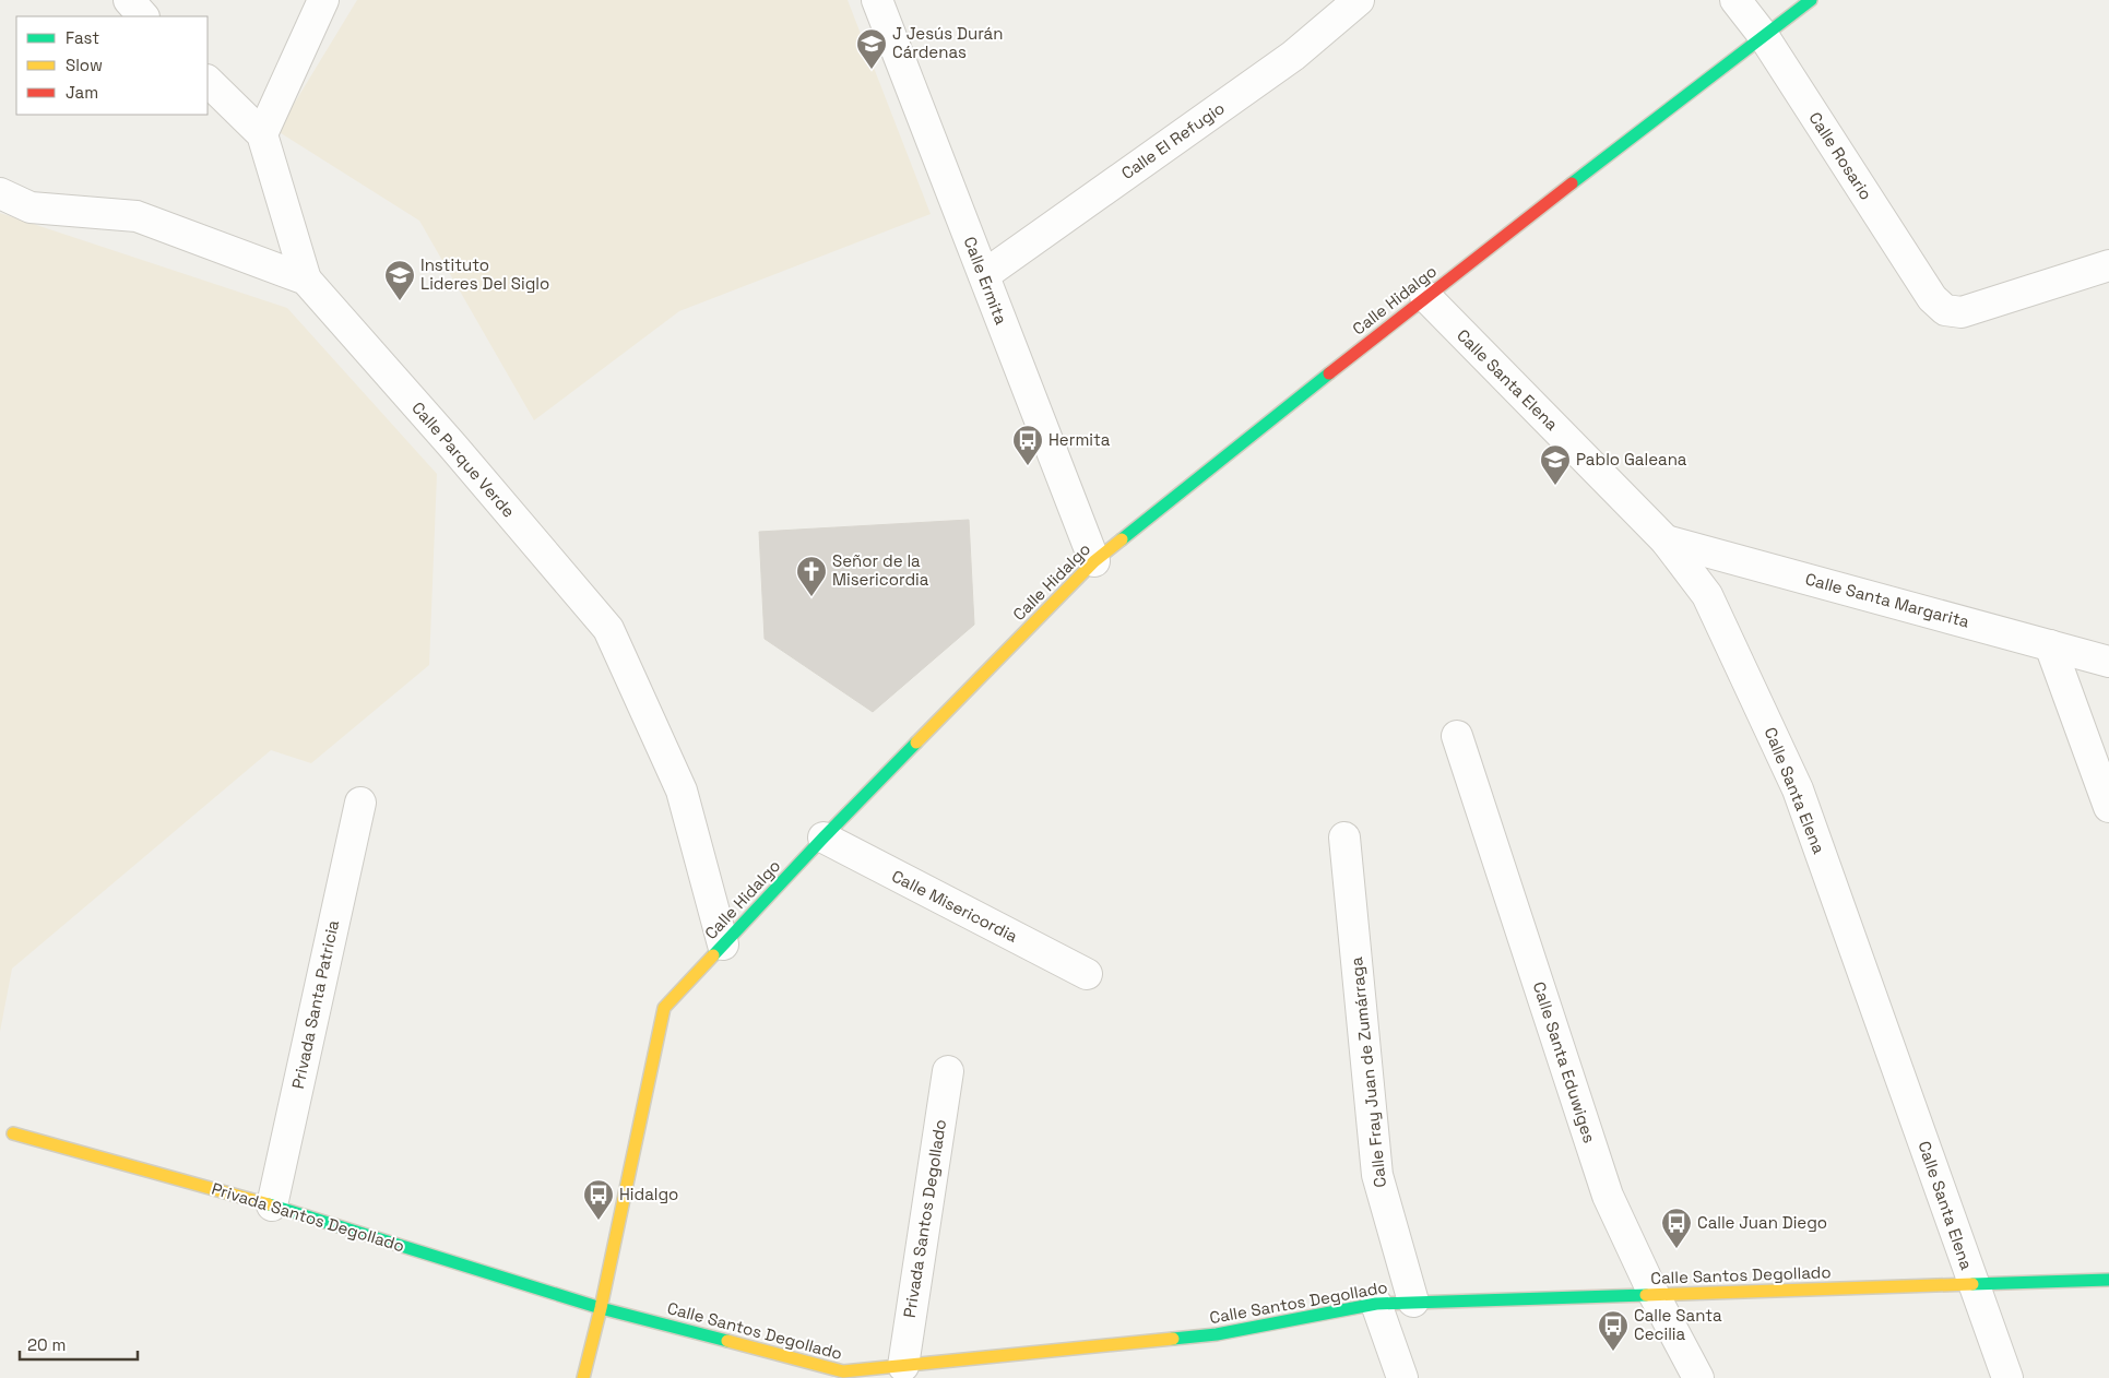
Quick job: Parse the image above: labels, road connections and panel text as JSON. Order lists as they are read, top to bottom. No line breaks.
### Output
{"streets":{"street":["Calle El Refugio","Calle Rosario","Calle Ermita","Calle Hidalgo","Calle Santa Elena","Calle Parque Verde","Calle Santa Margarita","Calle Misericordia","Privada Santa Patricia","Calle Santa Eduwiges","Calle Fray Juan de Zumárraga","Privada Santos Degollado","Calle Santos Degollado"]},"crossings":[["Calle El Refugio","Calle Ermita"],["Calle Rosario","Calle Hidalgo"],["Calle Ermita","Calle Hidalgo"],["Calle Hidalgo","Calle Santa Elena"],["Calle Hidalgo","Calle Parque Verde"],["Calle Hidalgo","Calle Misericordia"],["Calle Hidalgo","Privada Santos Degollado"],["Calle Hidalgo","Calle Santos Degollado"],["Calle Santa Elena","Calle Santa Margarita"],["Calle Santa Elena","Calle Santos Degollado"],["Privada Santa Patricia","Privada Santos Degollado"],["Calle Santa Eduwiges","Calle Santos Degollado"],["Calle Fray Juan de Zumárraga","Calle Santos Degollado"],["Privada Santos Degollado","Calle Santos Degollado"]],"places":{"school or university":["J Jesús Durán Cárdenas","Instituto Lideres Del Siglo","Pablo Galeana"],"bus stop":["Hermita","Hidalgo","Calle Juan Diego","Calle Santa Cecilia"],"church":["Señor de la Misericordia"]},"legend":["Fast","Slow","Jam"],"scale_bar":"20 m"}
